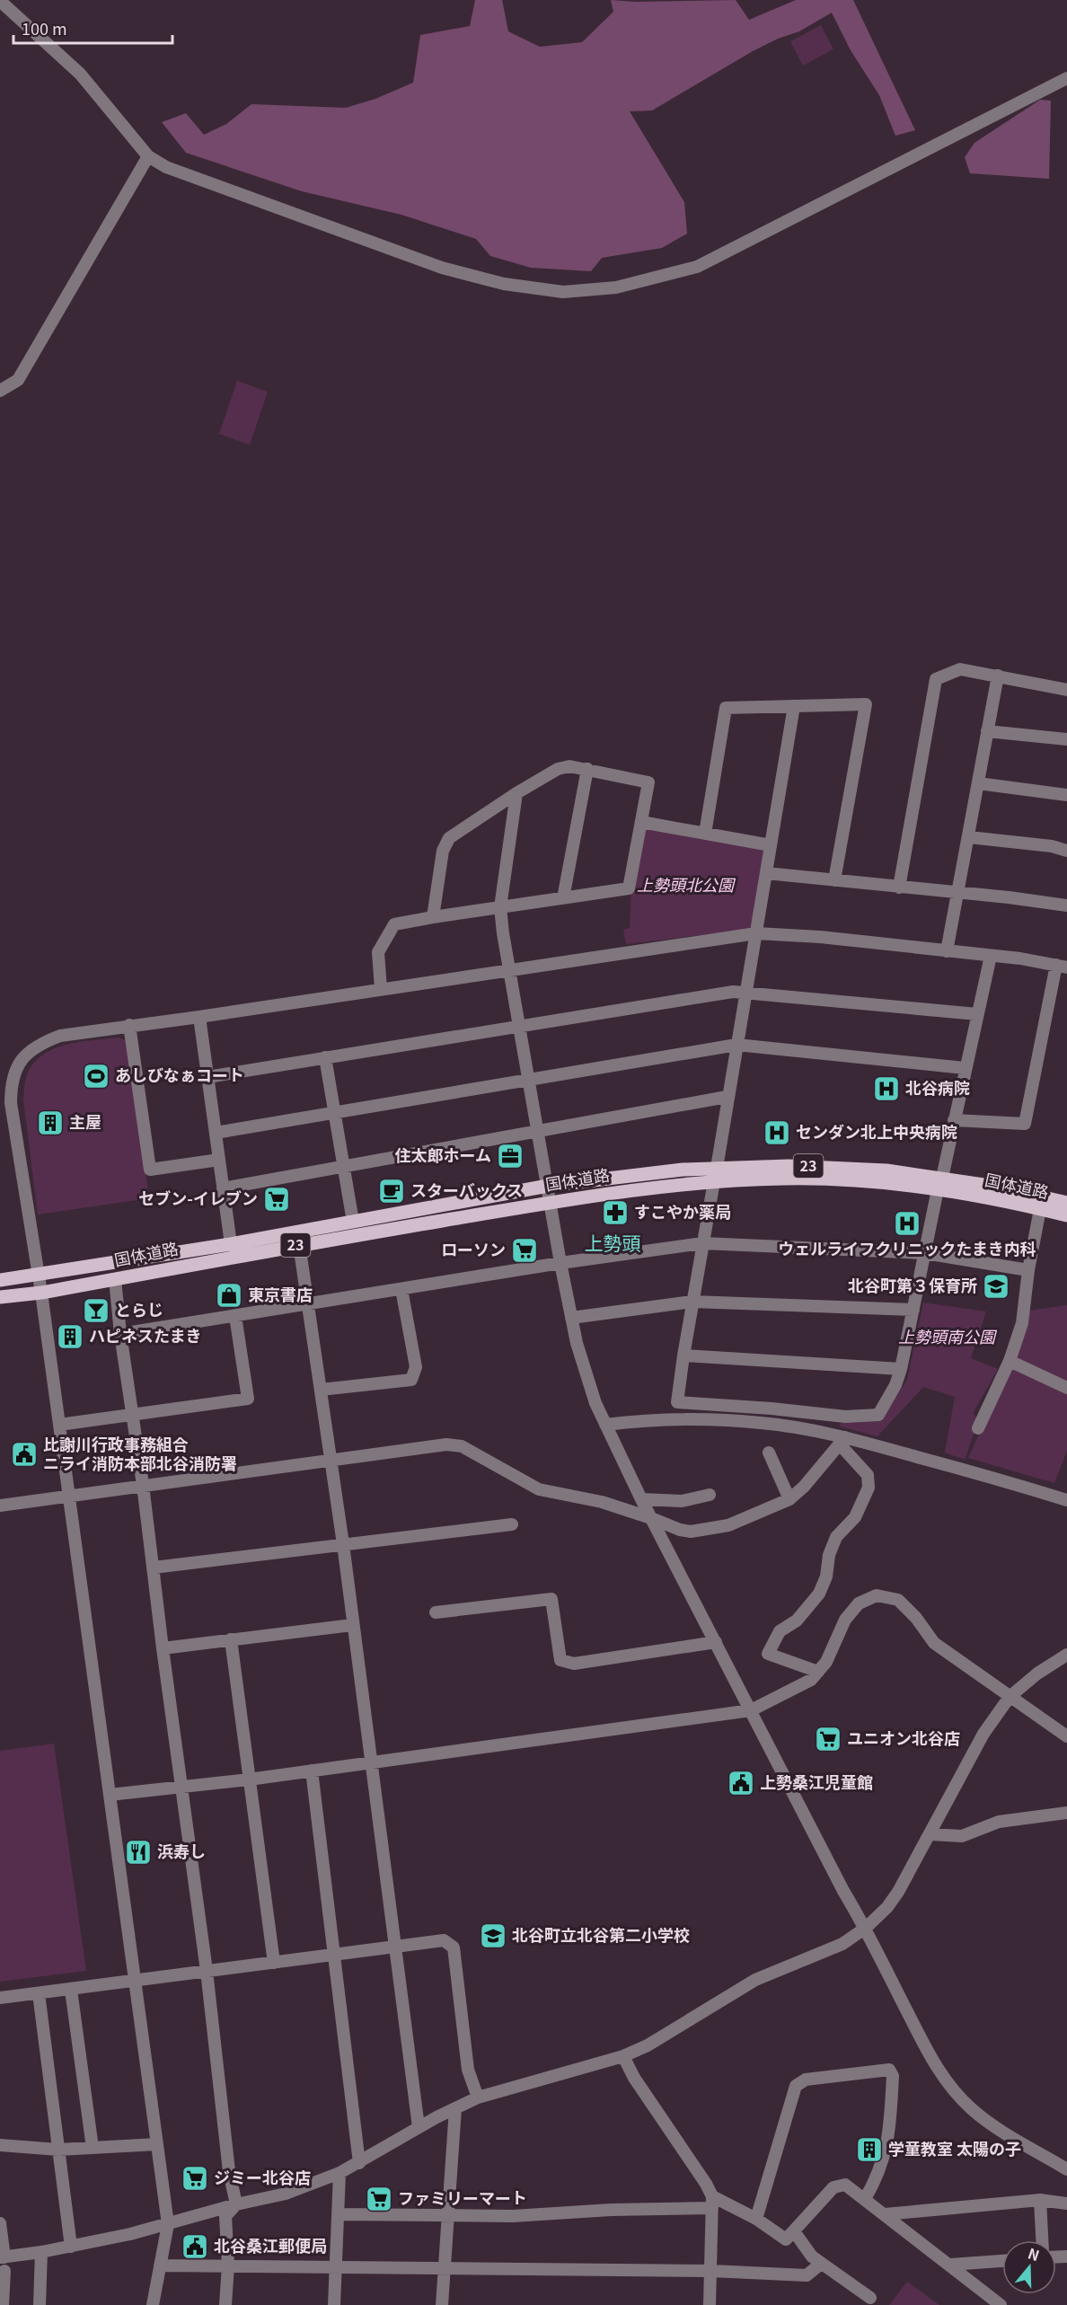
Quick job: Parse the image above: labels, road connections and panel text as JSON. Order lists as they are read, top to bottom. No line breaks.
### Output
{"streets":{"main road":["23","国体道路"]},"districts":["上勢頭"],"parks":["上勢頭北公園","上勢頭南公園"],"places":{"sports":["あしびなぁコート"],"hospital":["北谷病院","センダン北上中央病院","ウェルライフクリニックたまき内科"],"building":["主屋","ハピネスたまき","学童教室 太陽の子"],"office":["住太郎ホーム"],"cafe":["スターバックス"],"supermarket":["セブン-イレブン","ローソン","ユニオン北谷店","ジミー北谷店","ファミリーマート"],"pharmacy":["すこやか薬局"],"school or university":["北谷町第３保育所","北谷町立北谷第二小学校"],"shop":["東京書店"],"bar":["とらじ"],"public building":["比謝川行政事務組合 ニライ消防本部北谷消防署","上勢桑江児童館","北谷桑江郵便局"],"restaurant":["浜寿し"]},"scale_bar":"100 m","north":"top"}
